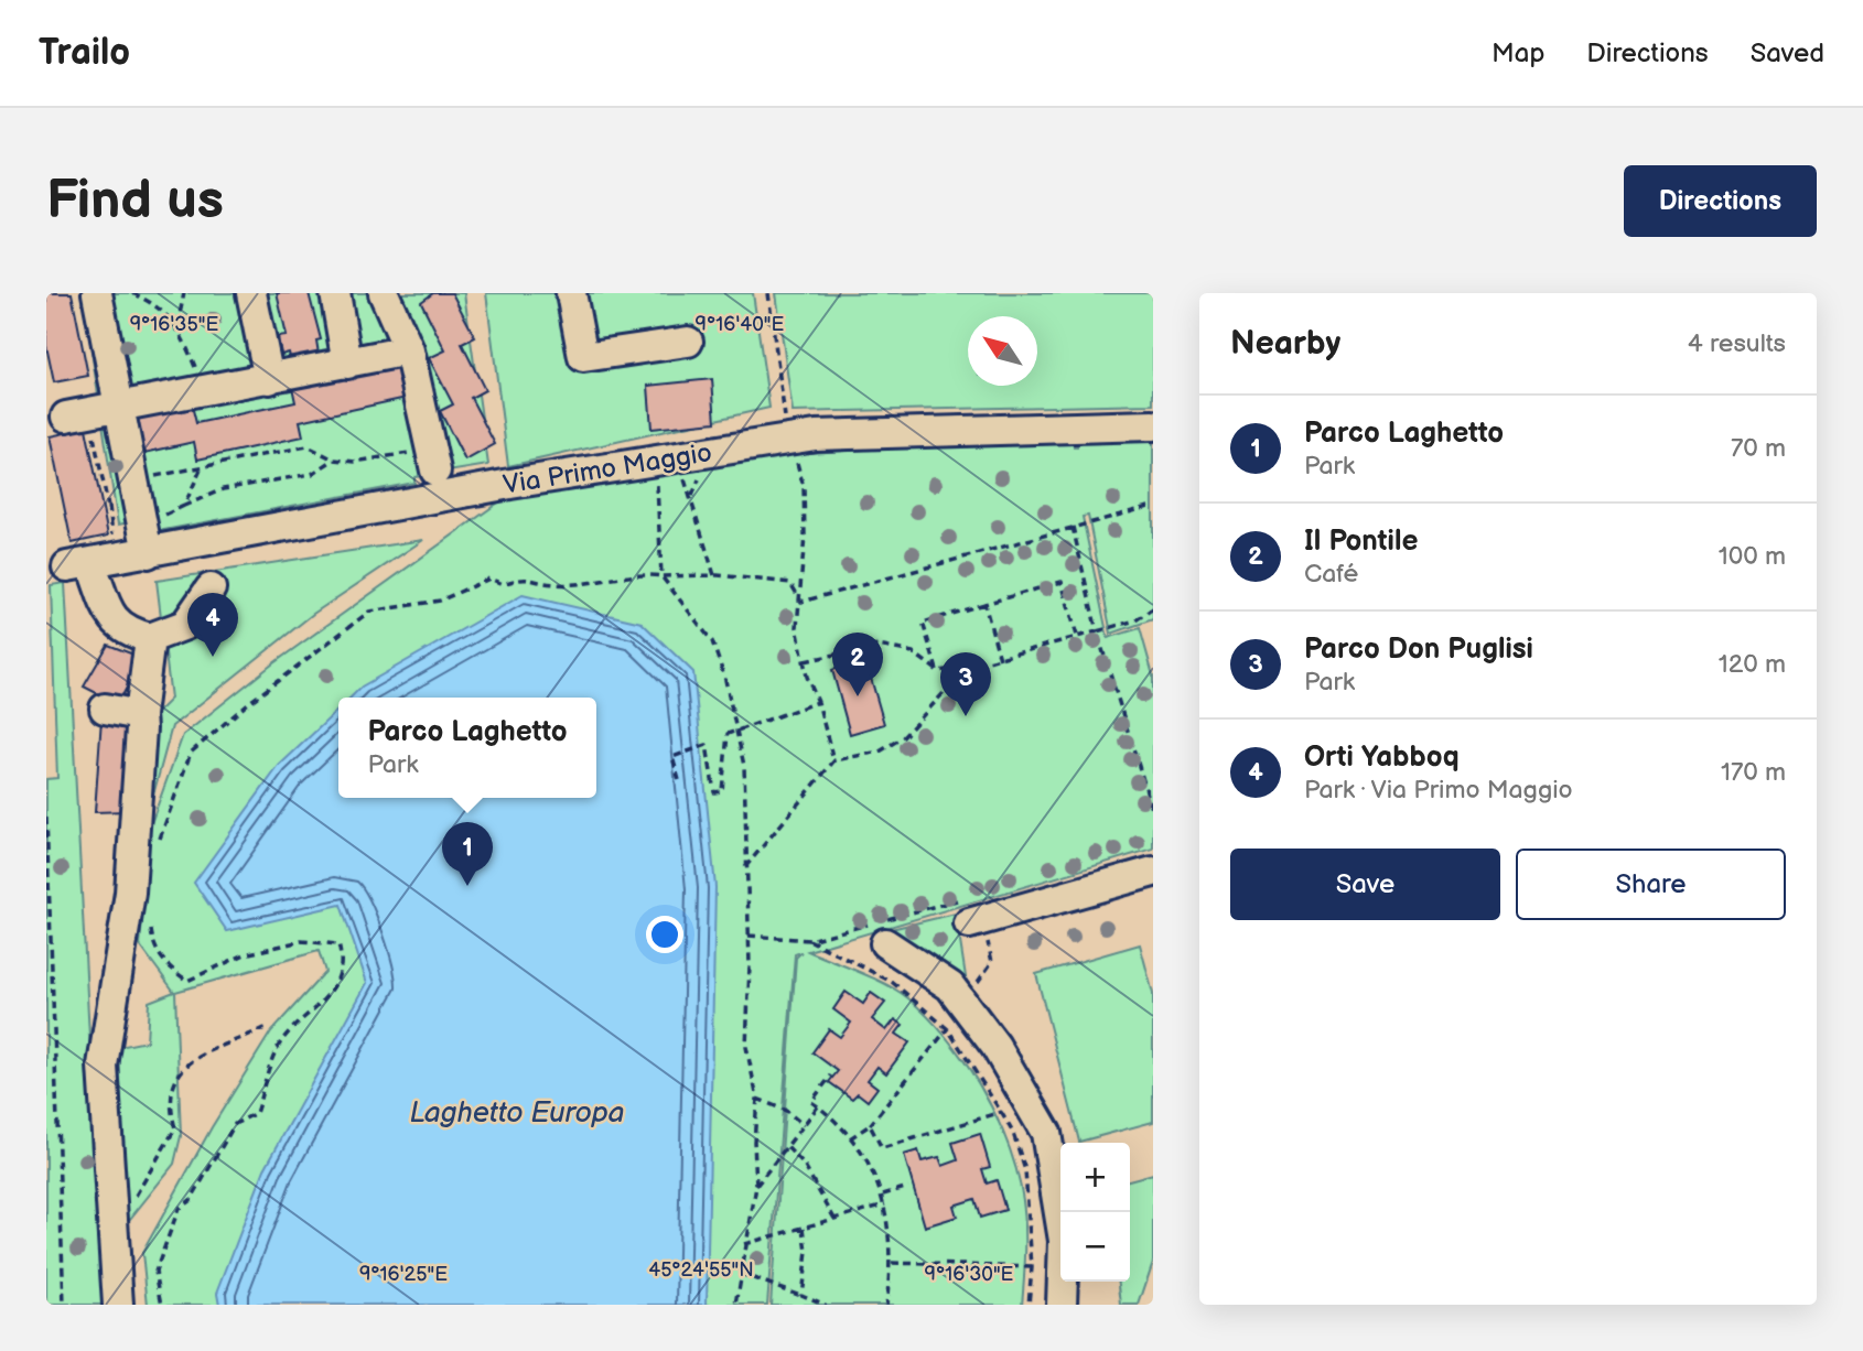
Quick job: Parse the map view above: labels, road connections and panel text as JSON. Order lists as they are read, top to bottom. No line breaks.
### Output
{"streets":{"street":["Via Primo Maggio"]},"water":["Laghetto Europa"],"north":"top left","page":{"header":"Trailo","nav":["Map","Directions","Saved"],"buttons":["Directions",["Save","Share"]],"title":"Find us","heading":["Nearby","4 results"],"list":[{"mark":"1","name":"Parco Laghetto","note":"Park","value":"70 m"},{"mark":"2","name":"Il Pontile","note":"Café","value":"100 m"},{"mark":"3","name":"Parco Don Puglisi","note":"Park","value":"120 m"},{"mark":"4","name":"Orti Yabboq","note":"Park · Via Primo Maggio","value":"170 m"}],"pins":["4","2","3","1"],"popup":["Parco Laghetto","Park"],"map_buttons":["+","−"]},"coordinates":["9°16'35\"E","9°16'40\"E","45°24'55\"N","9°16'25\"E","9°16'30\"E"]}
